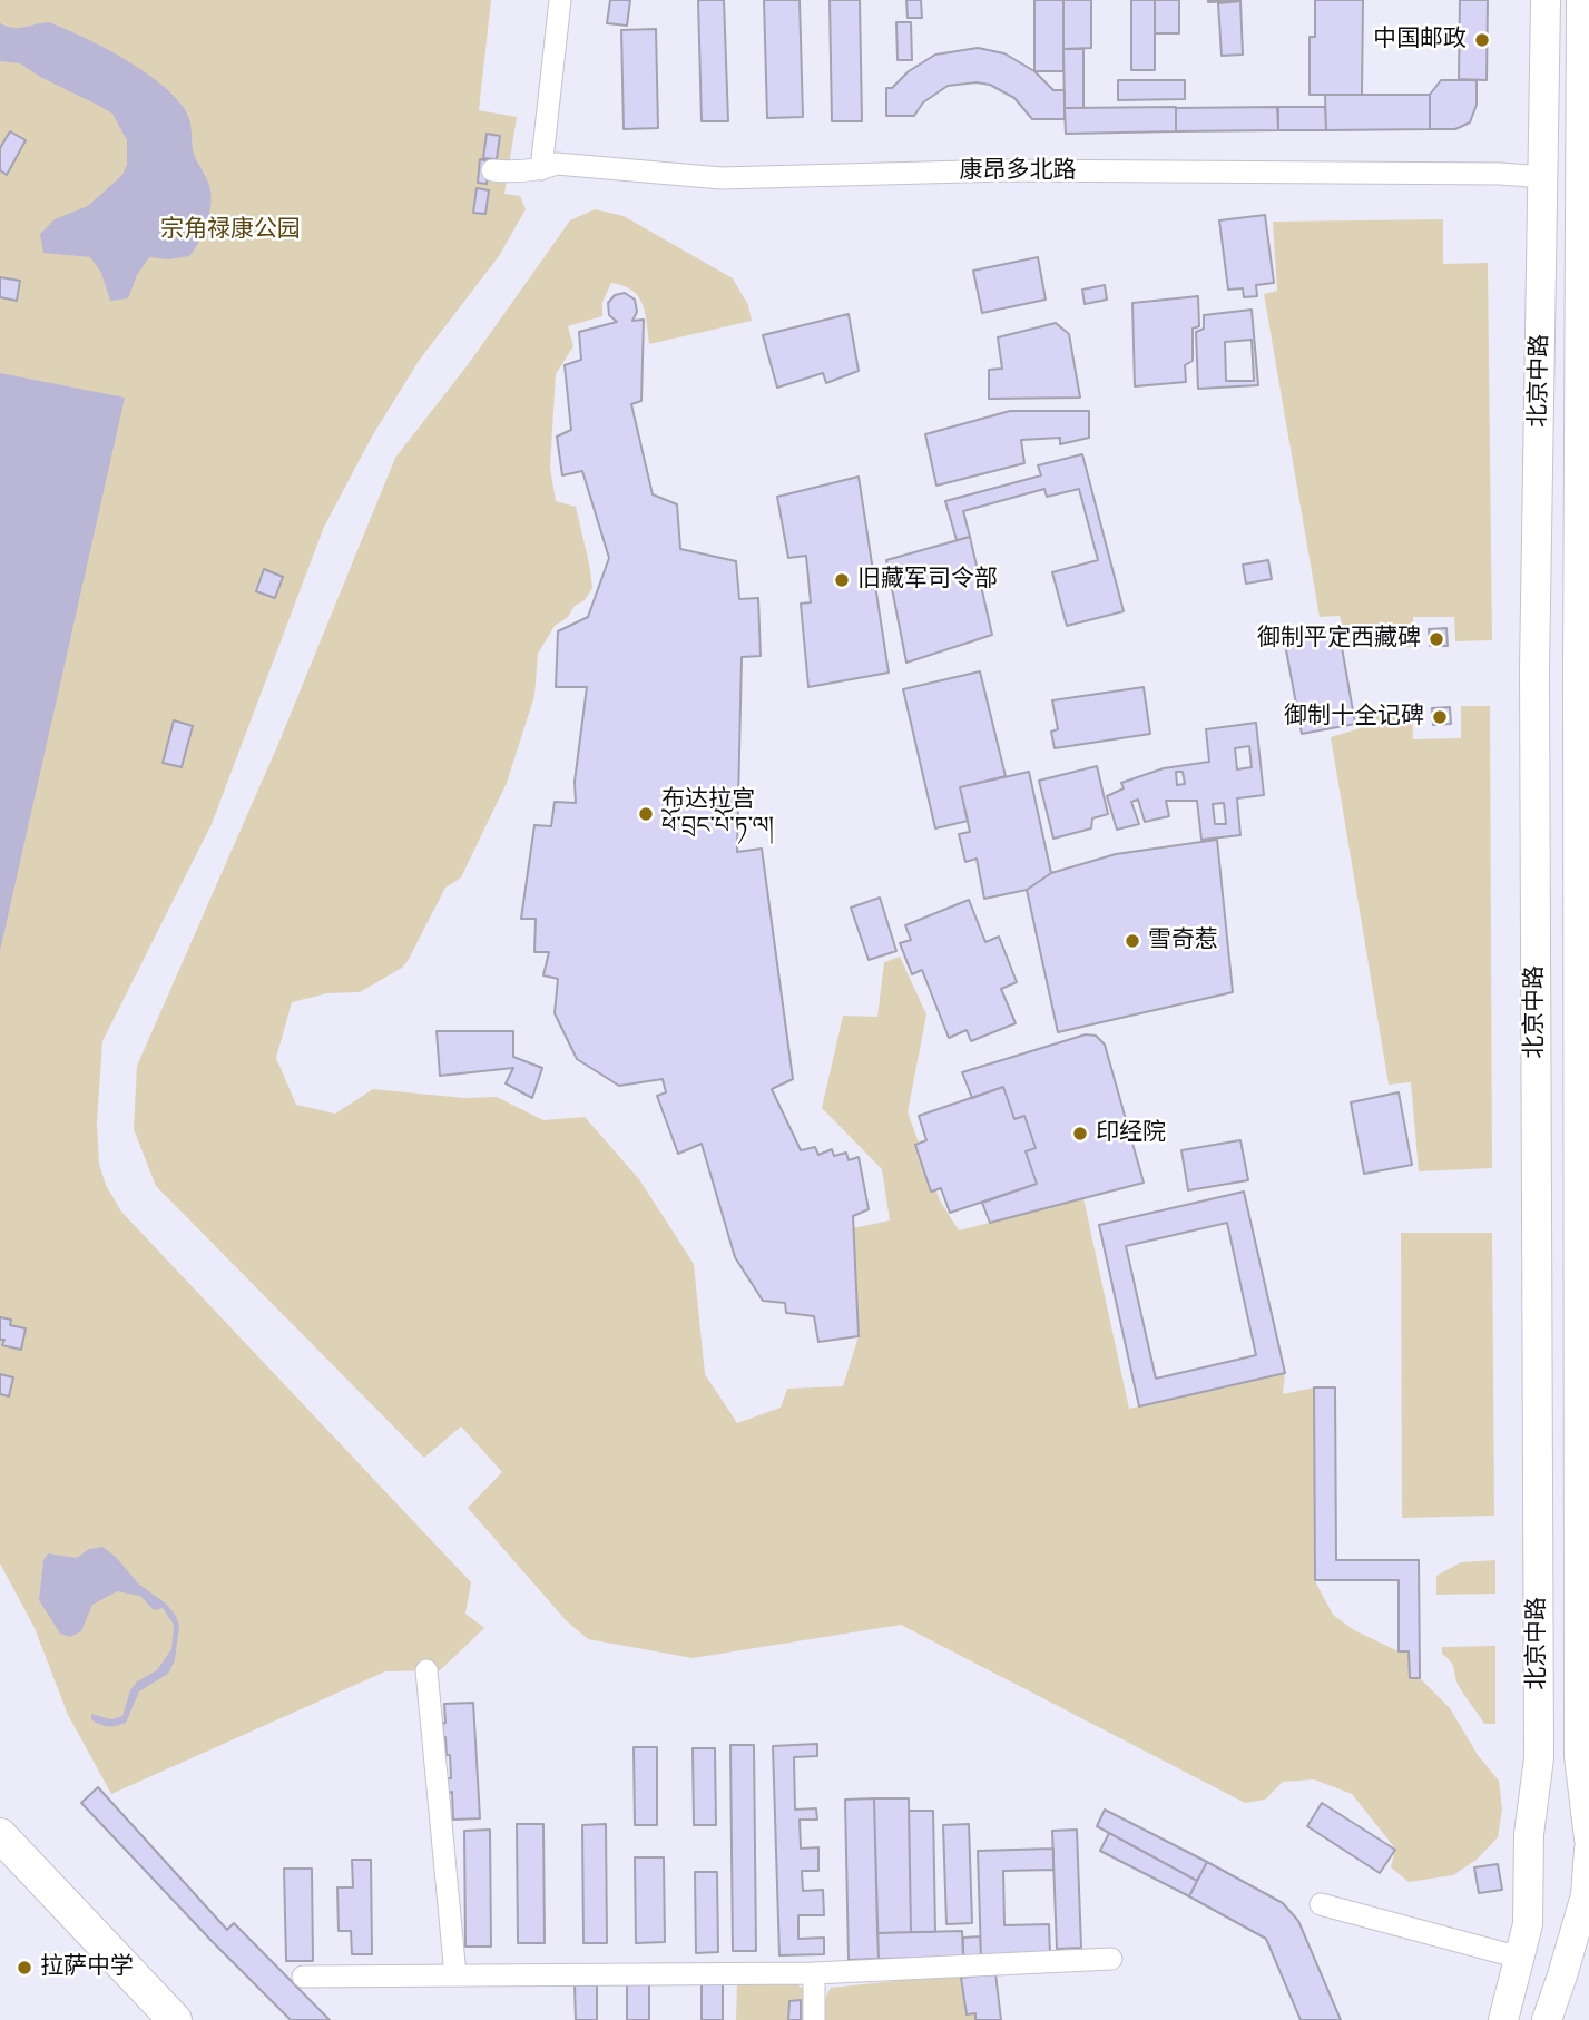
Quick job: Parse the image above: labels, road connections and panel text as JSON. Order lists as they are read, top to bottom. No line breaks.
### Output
{"streets":{"main road":["北京中路"],"street":["康昂多北路"]},"crossings":[["康昂多北路","北京中路"]],"parks":["宗角禄康公园"],"places":["中国邮政","旧藏军司令部","御制平定西藏碑","御制十全记碑","布达拉宫 ཕོ་བྲང་པོ་ཏ་ལ།","雪奇惹","印经院","拉萨中学"]}
